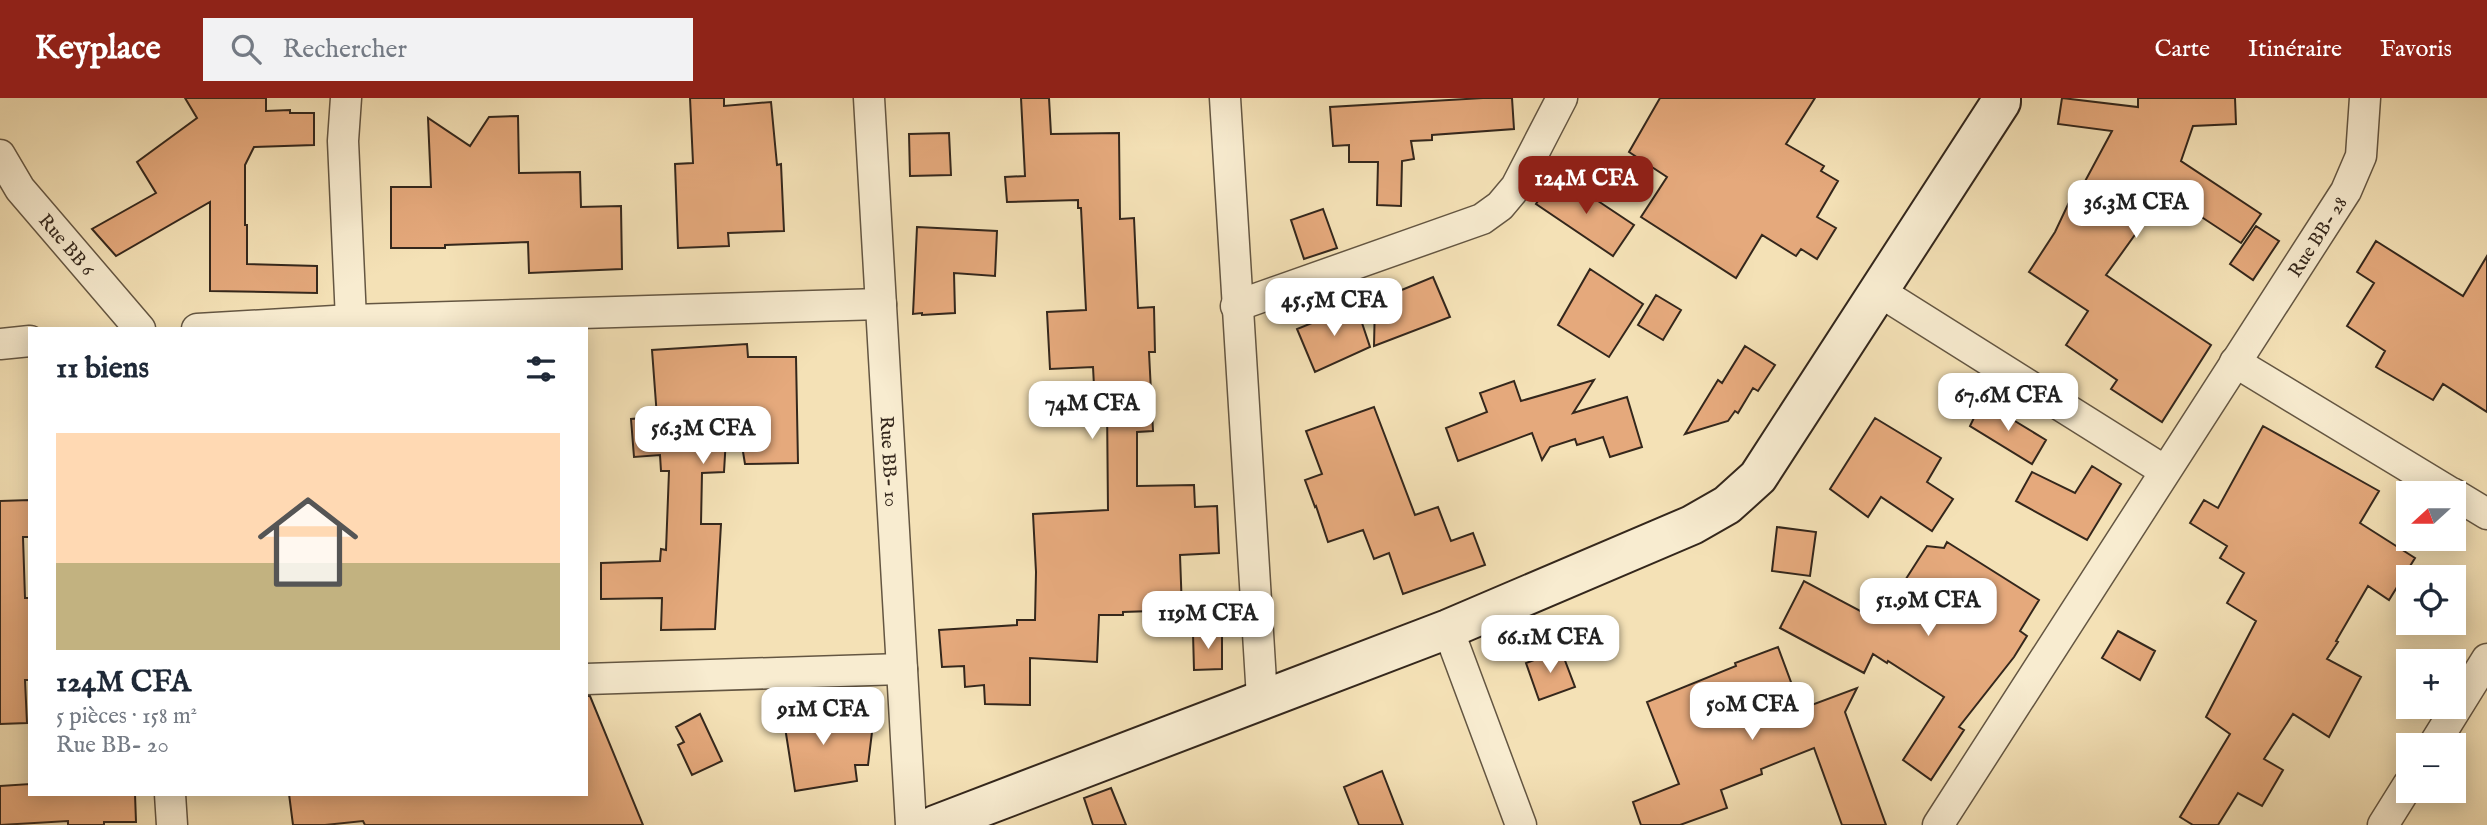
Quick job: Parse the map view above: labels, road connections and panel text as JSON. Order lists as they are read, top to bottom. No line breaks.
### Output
{"streets":{"street":["Rue BB- 28","Rue BB 6","Rue BB- 10"]},"north":"left","page":{"header":"Keyplace","search":"Rechercher","nav":["Carte","Itinéraire","Favoris"],"price":["124M CFA","36.3M CFA","45.5M CFA","67.6M CFA","74M CFA","56.3M CFA","51.9M CFA","119M CFA","66.1M CFA","50M CFA","91M CFA"],"heading":"11 biens","list":[{"name":"124M CFA","note":"5 pièces · 158 m² · Rue BB- 20"}],"map_buttons":["+","−"]}}
